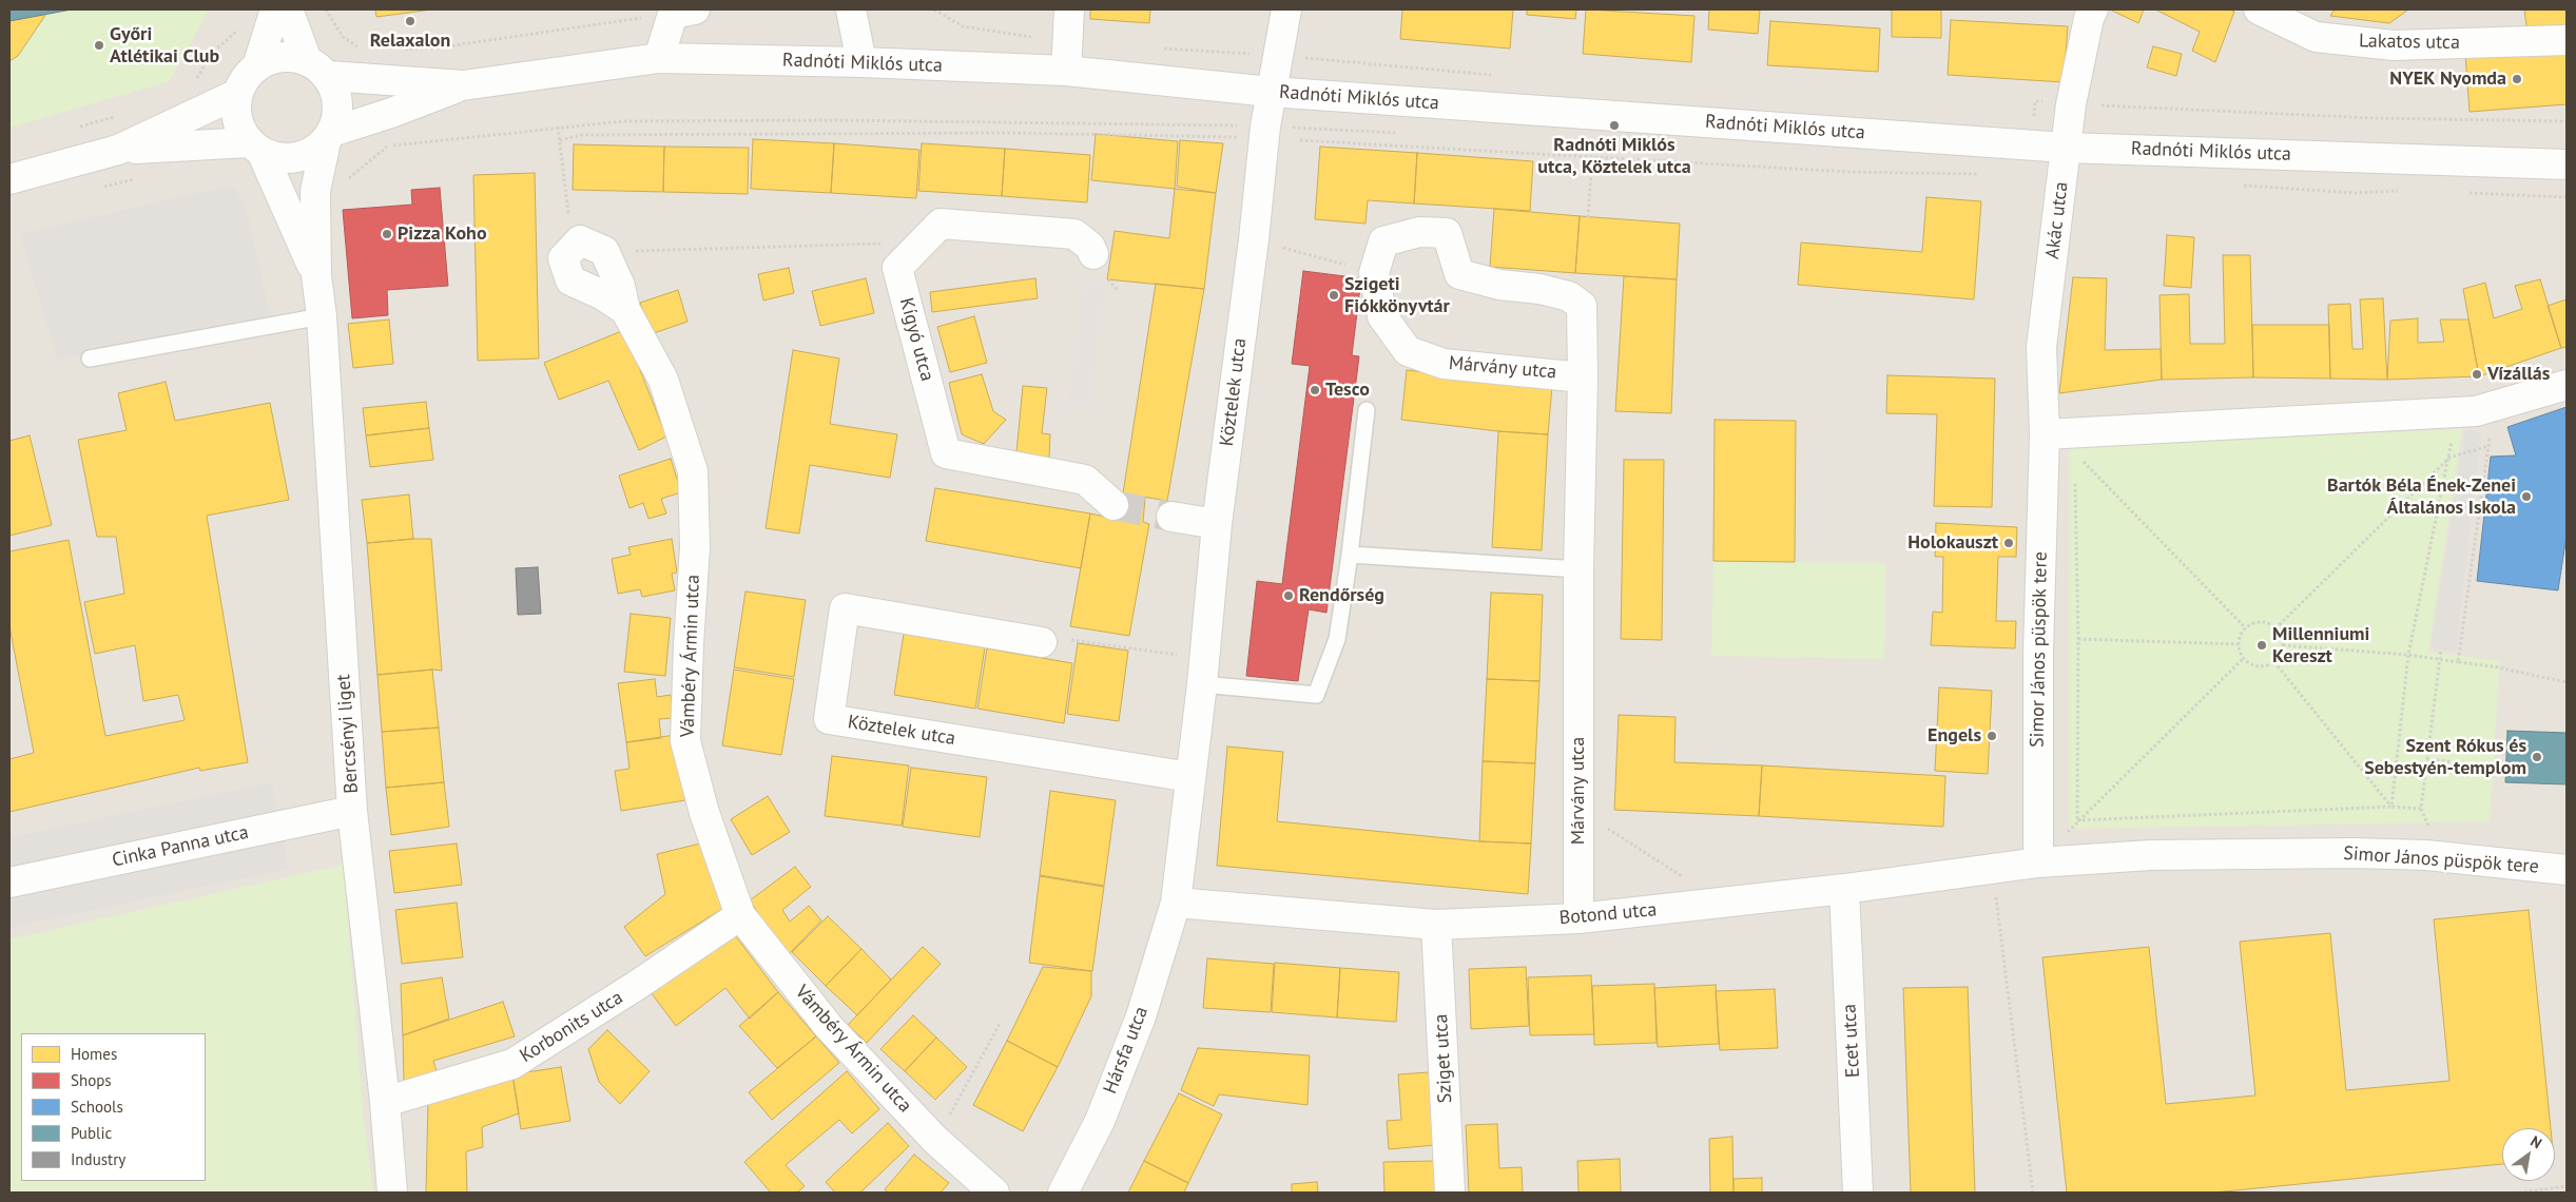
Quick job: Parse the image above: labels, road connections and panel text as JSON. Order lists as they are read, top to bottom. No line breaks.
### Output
{"streets":{"street":["Lakatos utca","Radnóti Miklós utca","Akác utca","Kígyó utca","Márvány utca","Köztelek utca","Simor János püspök tere","Vámbéry Ármin utca","Bercsényi liget","Cinka Panna utca","Botond utca","Korbonits utca","Ecet utca","Hársfa utca","Sziget utca"]},"crossings":[["Radnóti Miklós utca","Akác utca"],["Radnóti Miklós utca","Köztelek utca"],["Radnóti Miklós utca","Bercsényi liget"],["Akác utca","Simor János püspök tere"],["Márvány utca","Botond utca"],["Köztelek utca","Botond utca"],["Köztelek utca","Hársfa utca"],["Simor János püspök tere","Botond utca"],["Vámbéry Ármin utca","Korbonits utca"],["Bercsényi liget","Cinka Panna utca"],["Bercsényi liget","Korbonits utca"],["Botond utca","Ecet utca"],["Botond utca","Hársfa utca"],["Botond utca","Sziget utca"]],"places":["Relaxalon","Győri Atlétikai Club","NYEK Nyomda","Radnóti Miklós utca, Köztelek utca","Pizza Koho","Szigeti Fiókkönyvtár","Vízállás","Tesco","Bartók Béla Ének-Zenei Általános Iskola","Holokauszt","Rendőrség","Millenniumi Kereszt","Engels","Szent Rókus és Sebestyén-templom"],"legend":["Homes","Shops","Schools","Public","Industry"],"north":"top right"}
